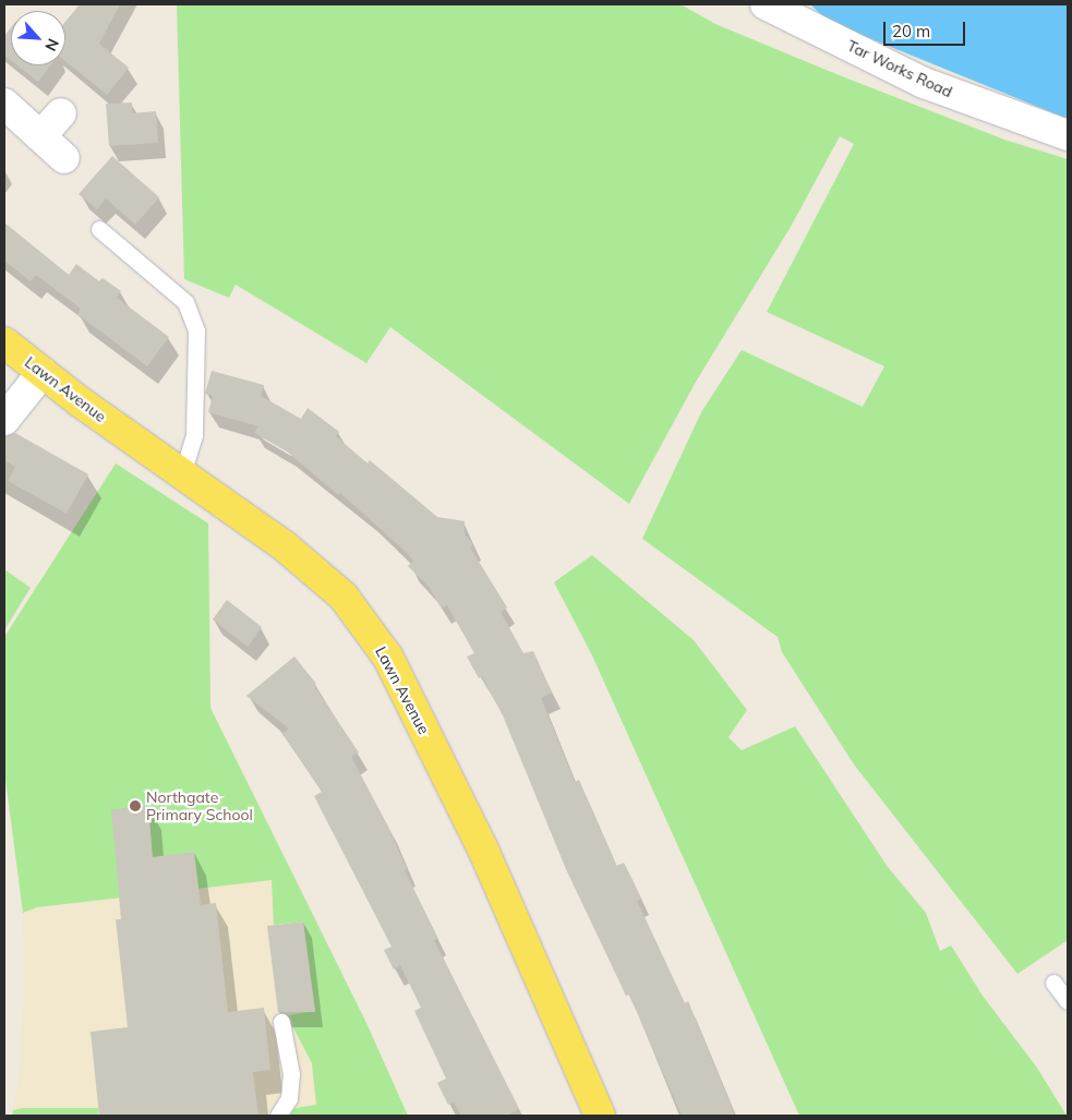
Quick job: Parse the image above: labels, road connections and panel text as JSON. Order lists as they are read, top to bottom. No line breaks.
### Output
{"streets":{"main road":["Lawn Avenue"],"street":["Tar Works Road"]},"places":["Northgate Primary School"],"scale_bar":"20 m","north":"bottom right"}
